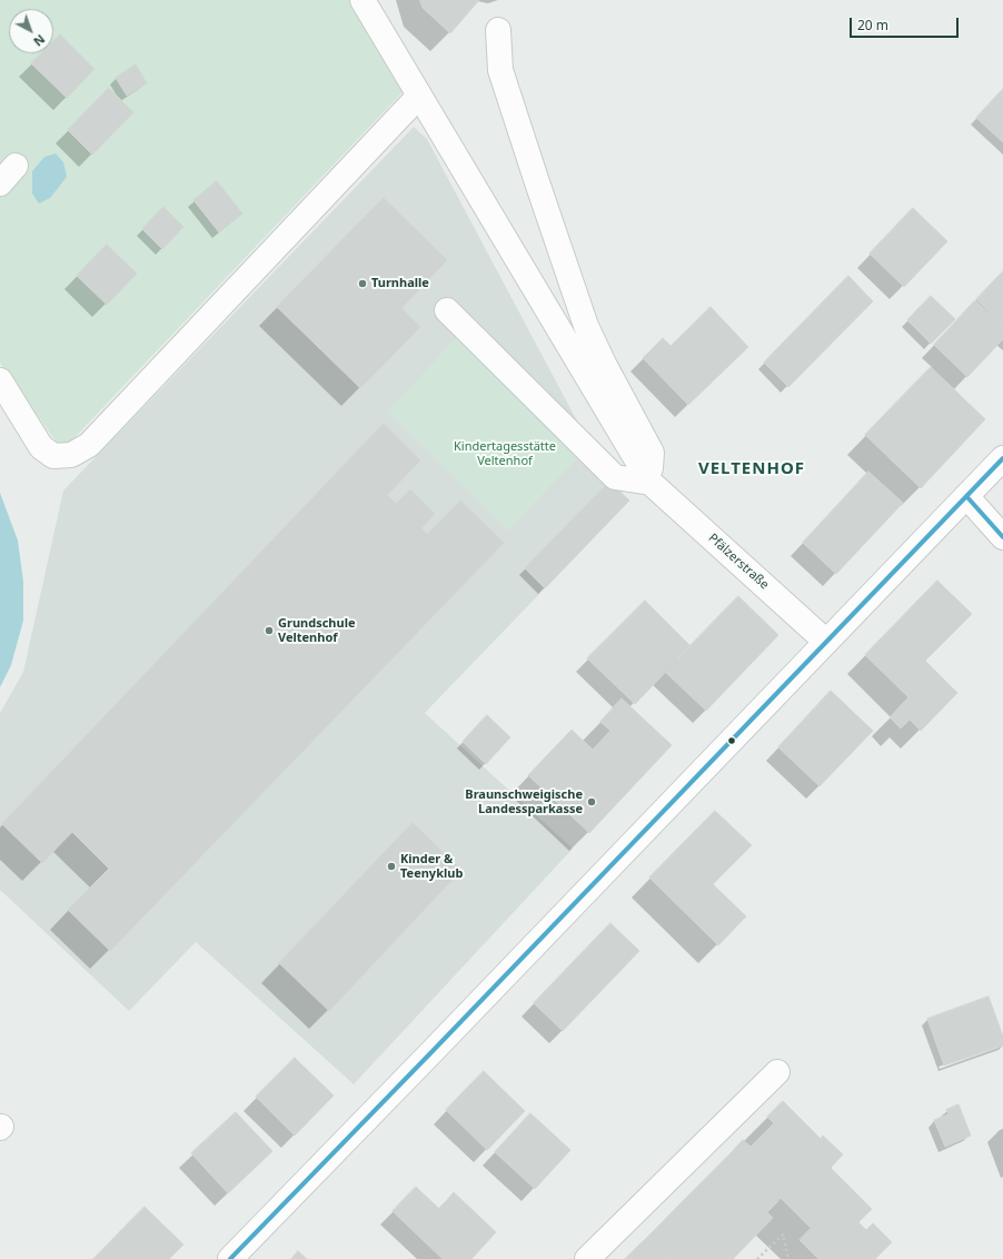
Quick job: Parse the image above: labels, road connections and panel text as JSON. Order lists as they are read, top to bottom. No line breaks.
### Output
{"streets":{"street":["Pfälzerstraße"]},"districts":["VELTENHOF"],"parks":["Kindertagesstätte Veltenhof"],"places":["Turnhalle","Grundschule Veltenhof","Braunschweigische Landessparkasse","Kinder & Teenyklub"],"scale_bar":"20 m","north":"bottom right"}
